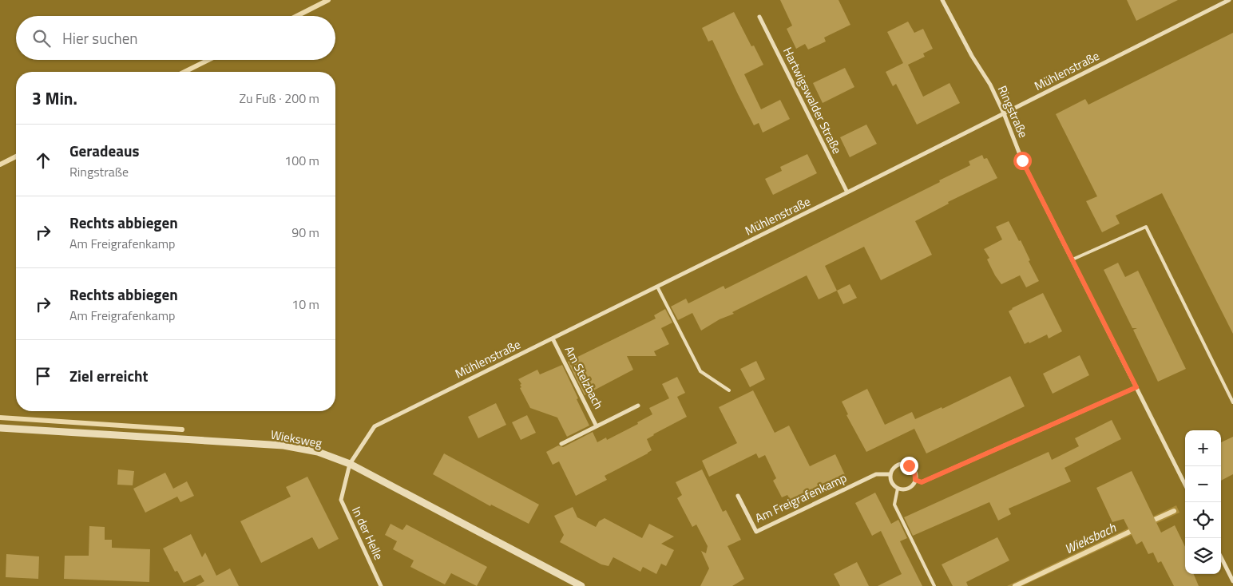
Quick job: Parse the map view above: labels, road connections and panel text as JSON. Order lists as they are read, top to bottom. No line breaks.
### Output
{"streets":{"street":["Mühlenstraße","Hartwigswalder Straße","Ringstraße","Am Stelzbach","Wieksweg","Am Freigrafenkamp","In der Helle"]},"crossings":[["Mühlenstraße","Hartwigswalder Straße"],["Mühlenstraße","Ringstraße"],["Mühlenstraße","Am Stelzbach"],["Mühlenstraße","Wieksweg"],["Mühlenstraße","In der Helle"],["Wieksweg","In der Helle"]],"water":["Wieksbach"],"page":{"search":"Hier suchen","heading":["3 Min.","Zu Fuß · 200 m"],"list":[["Geradeaus","Ringstraße","100 m"],["Rechts abbiegen","Am Freigrafenkamp","90 m"],["Rechts abbiegen","Am Freigrafenkamp","10 m"],"Ziel erreicht"],"map_buttons":["+","−"]}}
